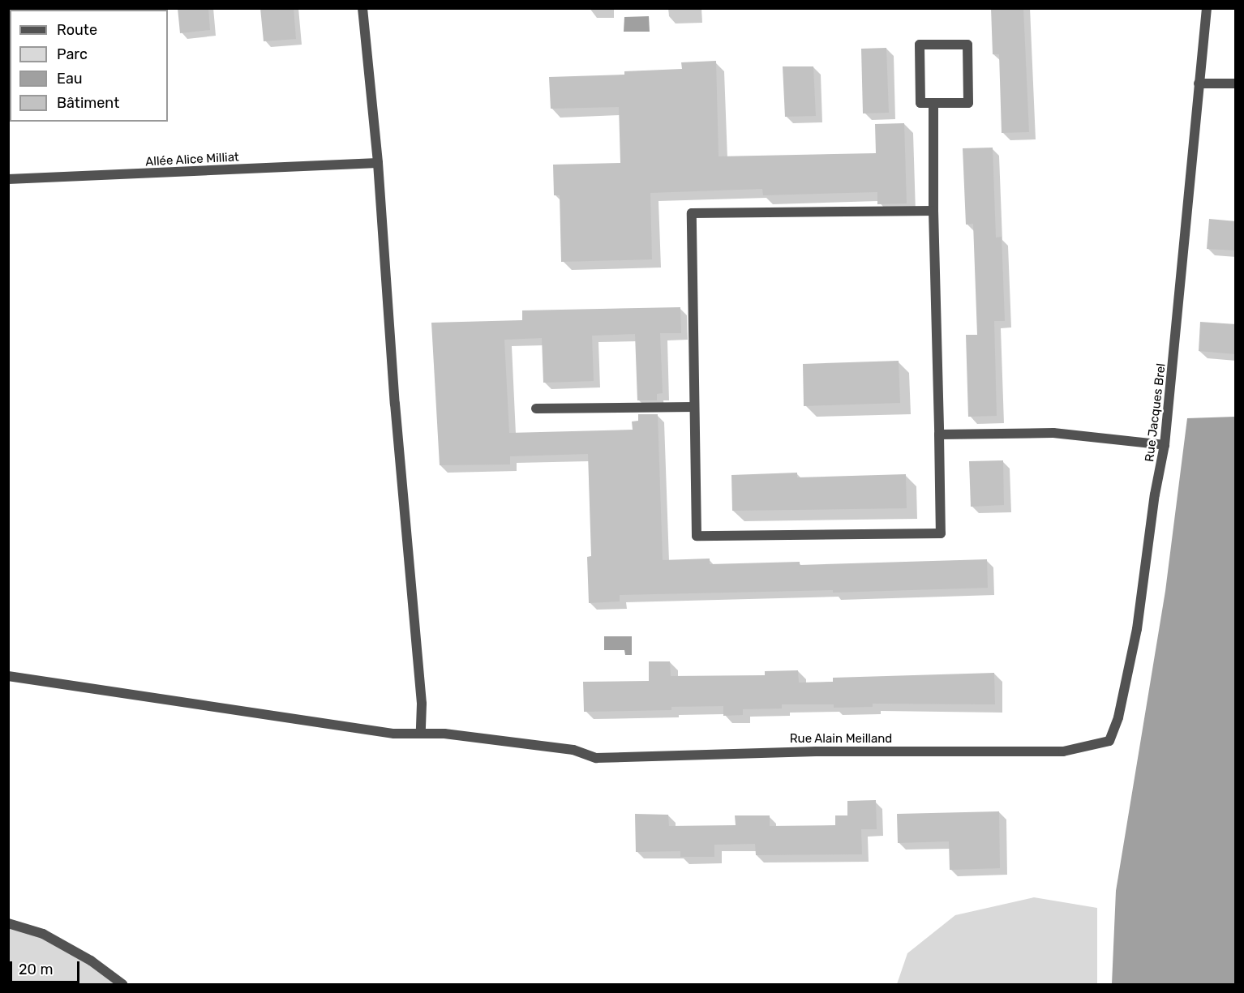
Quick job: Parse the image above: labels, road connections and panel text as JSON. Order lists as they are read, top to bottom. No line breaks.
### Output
{"streets":{"street":["Allée Alice Milliat","Rue Jacques Brel","Rue Alain Meilland"]},"crossings":[["Rue Jacques Brel","Rue Alain Meilland"]],"legend":["Route","Parc","Eau","Bâtiment"],"scale_bar":"20 m"}
